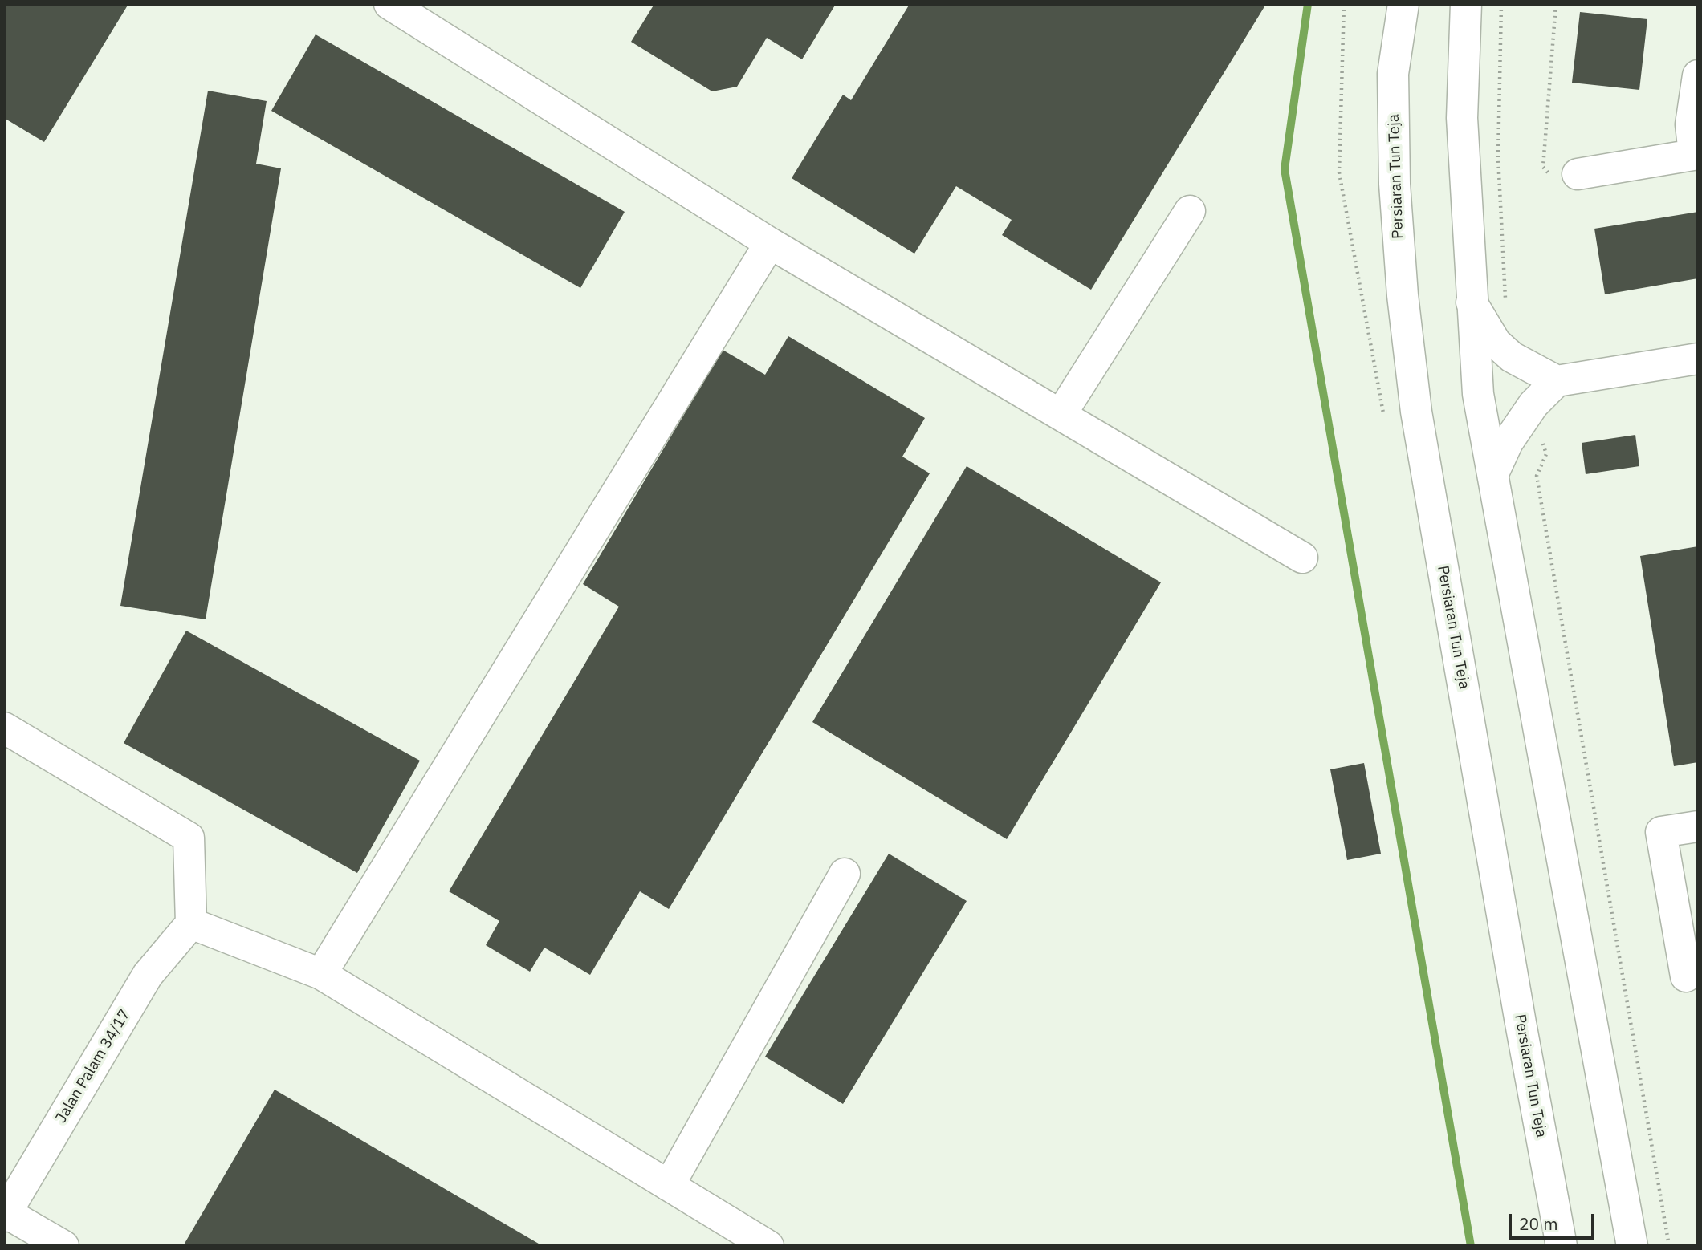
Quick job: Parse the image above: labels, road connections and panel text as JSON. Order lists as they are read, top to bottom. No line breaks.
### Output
{"streets":{"main road":["Persiaran Tun Teja","Jalan Palam 34/17"]},"scale_bar":"20 m"}
